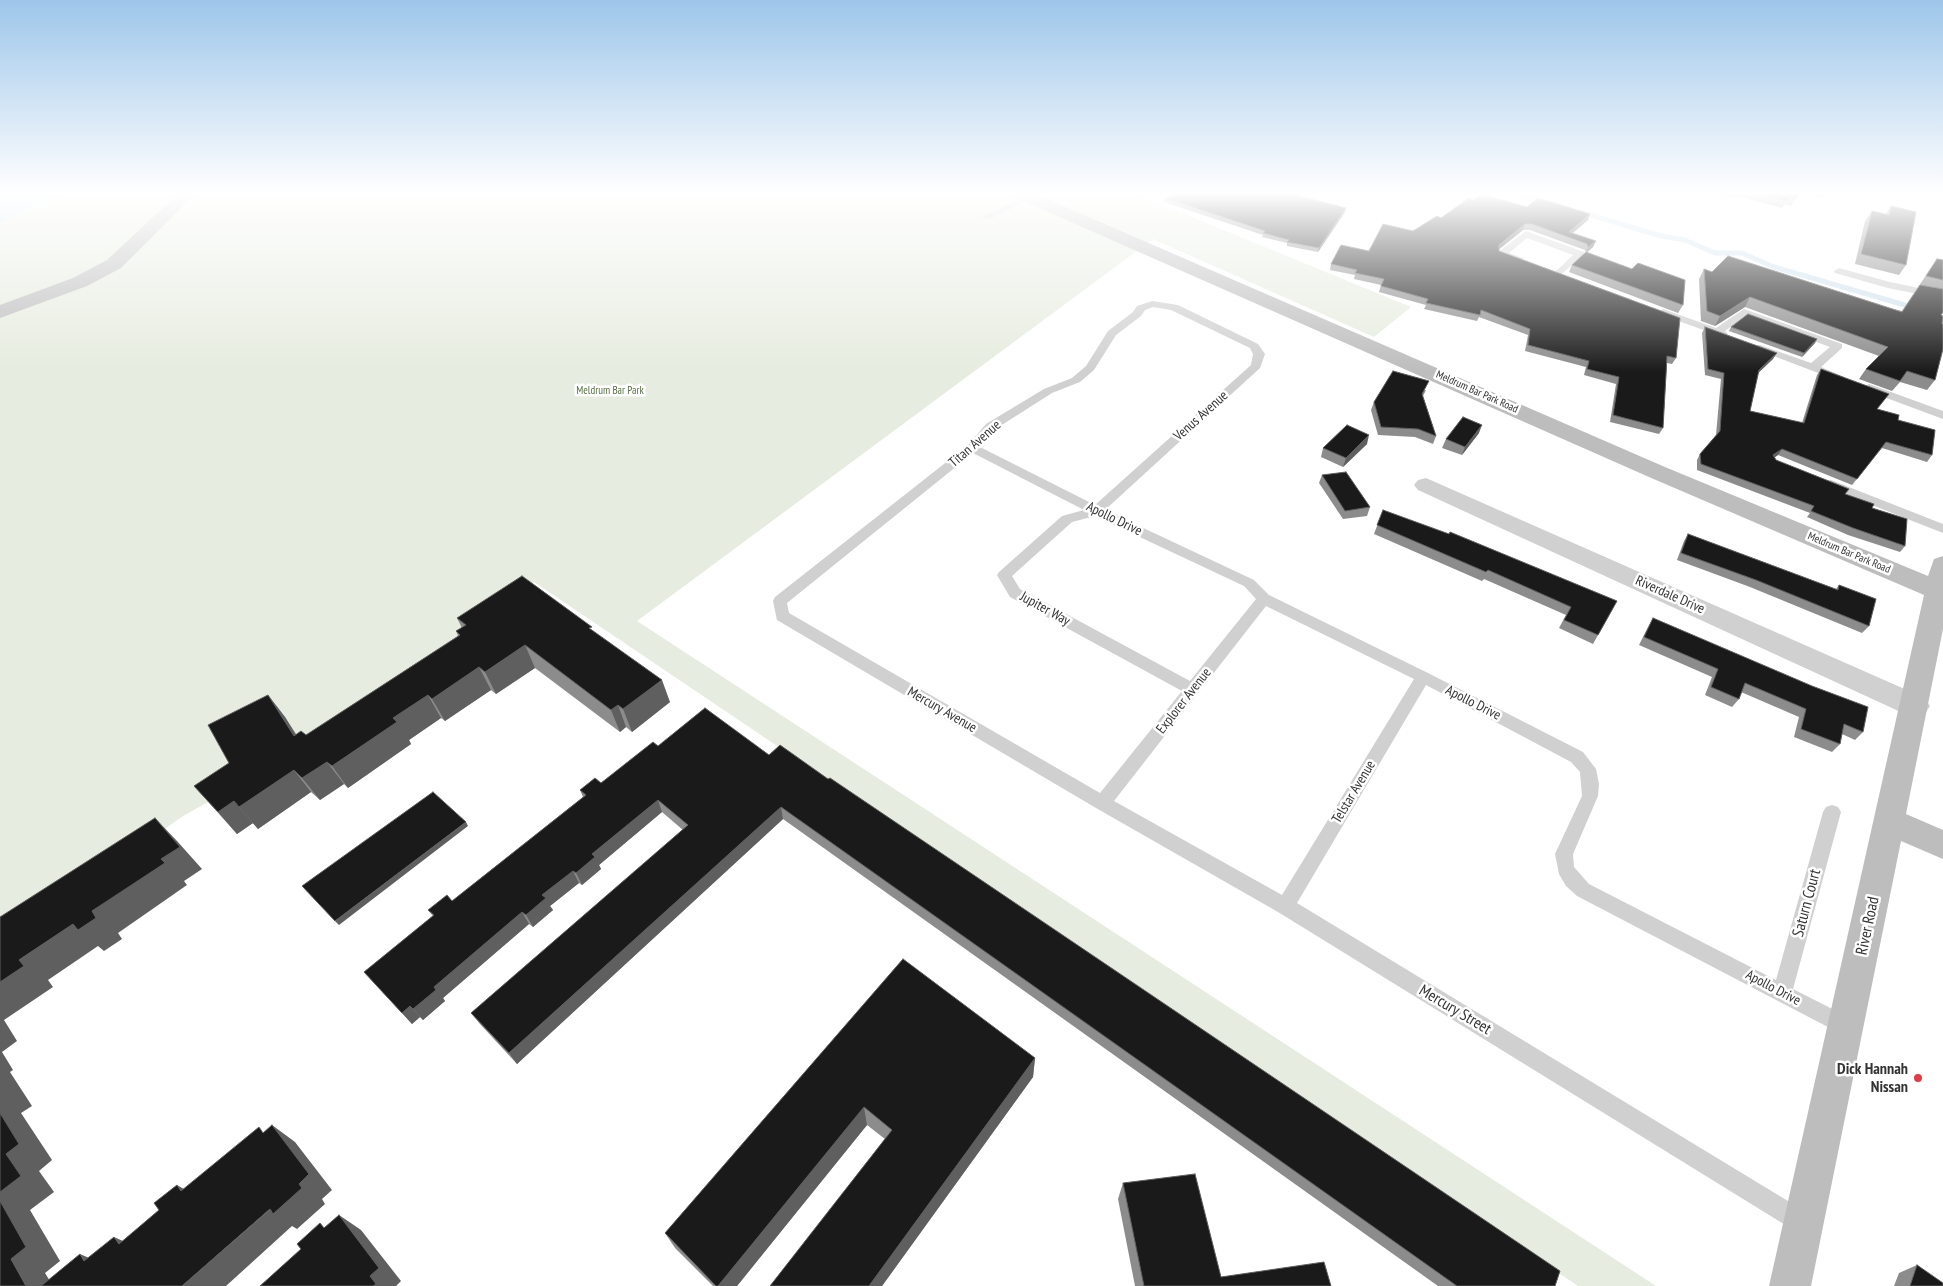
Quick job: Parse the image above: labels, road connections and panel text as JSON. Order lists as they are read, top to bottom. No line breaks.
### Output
{"streets":{"street":["Meldrum Bar Park Road","Riverdale Drive","River Road"],"lane":["Venus Avenue","Titan Avenue","Apollo Drive","Jupiter Way","Explorer Avenue","Mercury Avenue","Telstar Avenue","Saturn Court","Mercury Street"]},"crossings":[["Meldrum Bar Park Road","River Road"],["Venus Avenue","Titan Avenue"],["Venus Avenue","Apollo Drive"],["Venus Avenue","Jupiter Way"],["Titan Avenue","Apollo Drive"],["Titan Avenue","Mercury Avenue"],["Apollo Drive","Jupiter Way"],["Apollo Drive","Explorer Avenue"],["Apollo Drive","Telstar Avenue"],["Apollo Drive","Saturn Court"],["Apollo Drive","River Road"],["Riverdale Drive","River Road"],["Jupiter Way","Explorer Avenue"],["Explorer Avenue","Mercury Avenue"],["Explorer Avenue","Mercury Street"],["Mercury Avenue","Mercury Street"],["Telstar Avenue","Mercury Street"],["River Road","Mercury Street"]],"parks":["Meldrum Bar Park"],"places":["Dick Hannah Nissan"]}
